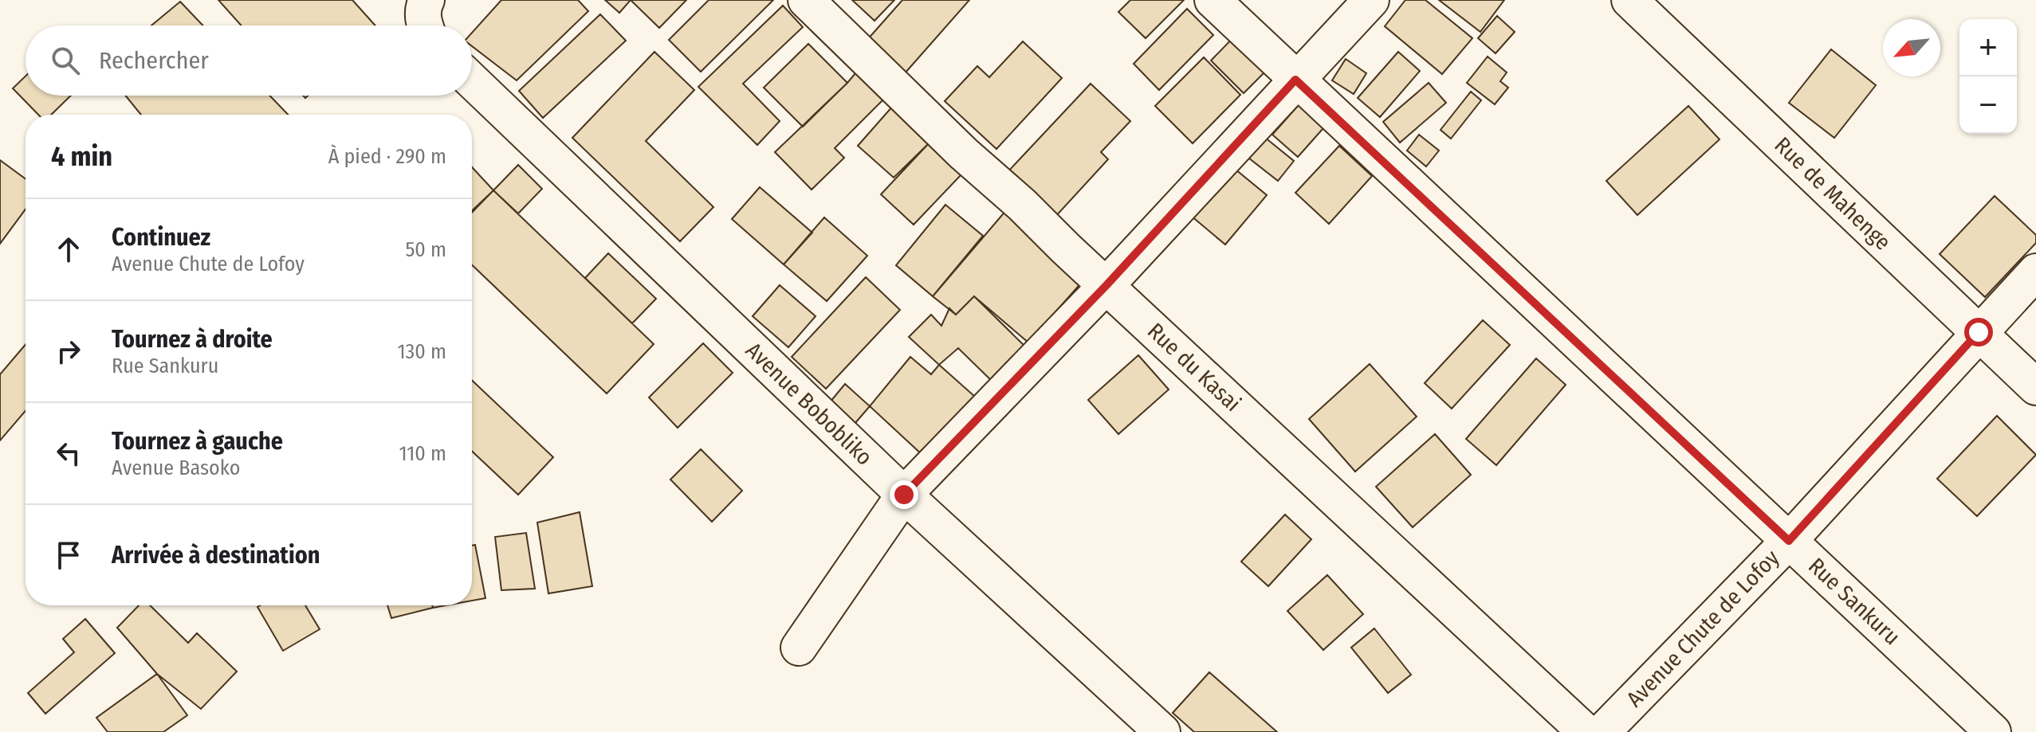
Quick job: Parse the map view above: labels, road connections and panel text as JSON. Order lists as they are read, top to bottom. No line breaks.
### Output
{"streets":{"street":["Rue de Mahenge","Rue du Kasai","Avenue Bobobliko","Rue Sankuru","Avenue Chute de Lofoy"]},"crossings":[["Rue de Mahenge","Avenue Chute de Lofoy"],["Rue Sankuru","Avenue Chute de Lofoy"]],"north":"bottom left","page":{"map_buttons":["+","−"],"search":"Rechercher","heading":["4 min","À pied · 290 m"],"list":[["Continuez","Avenue Chute de Lofoy","50 m"],["Tournez à droite","Rue Sankuru","130 m"],["Tournez à gauche","Avenue Basoko","110 m"],"Arrivée à destination"]}}
